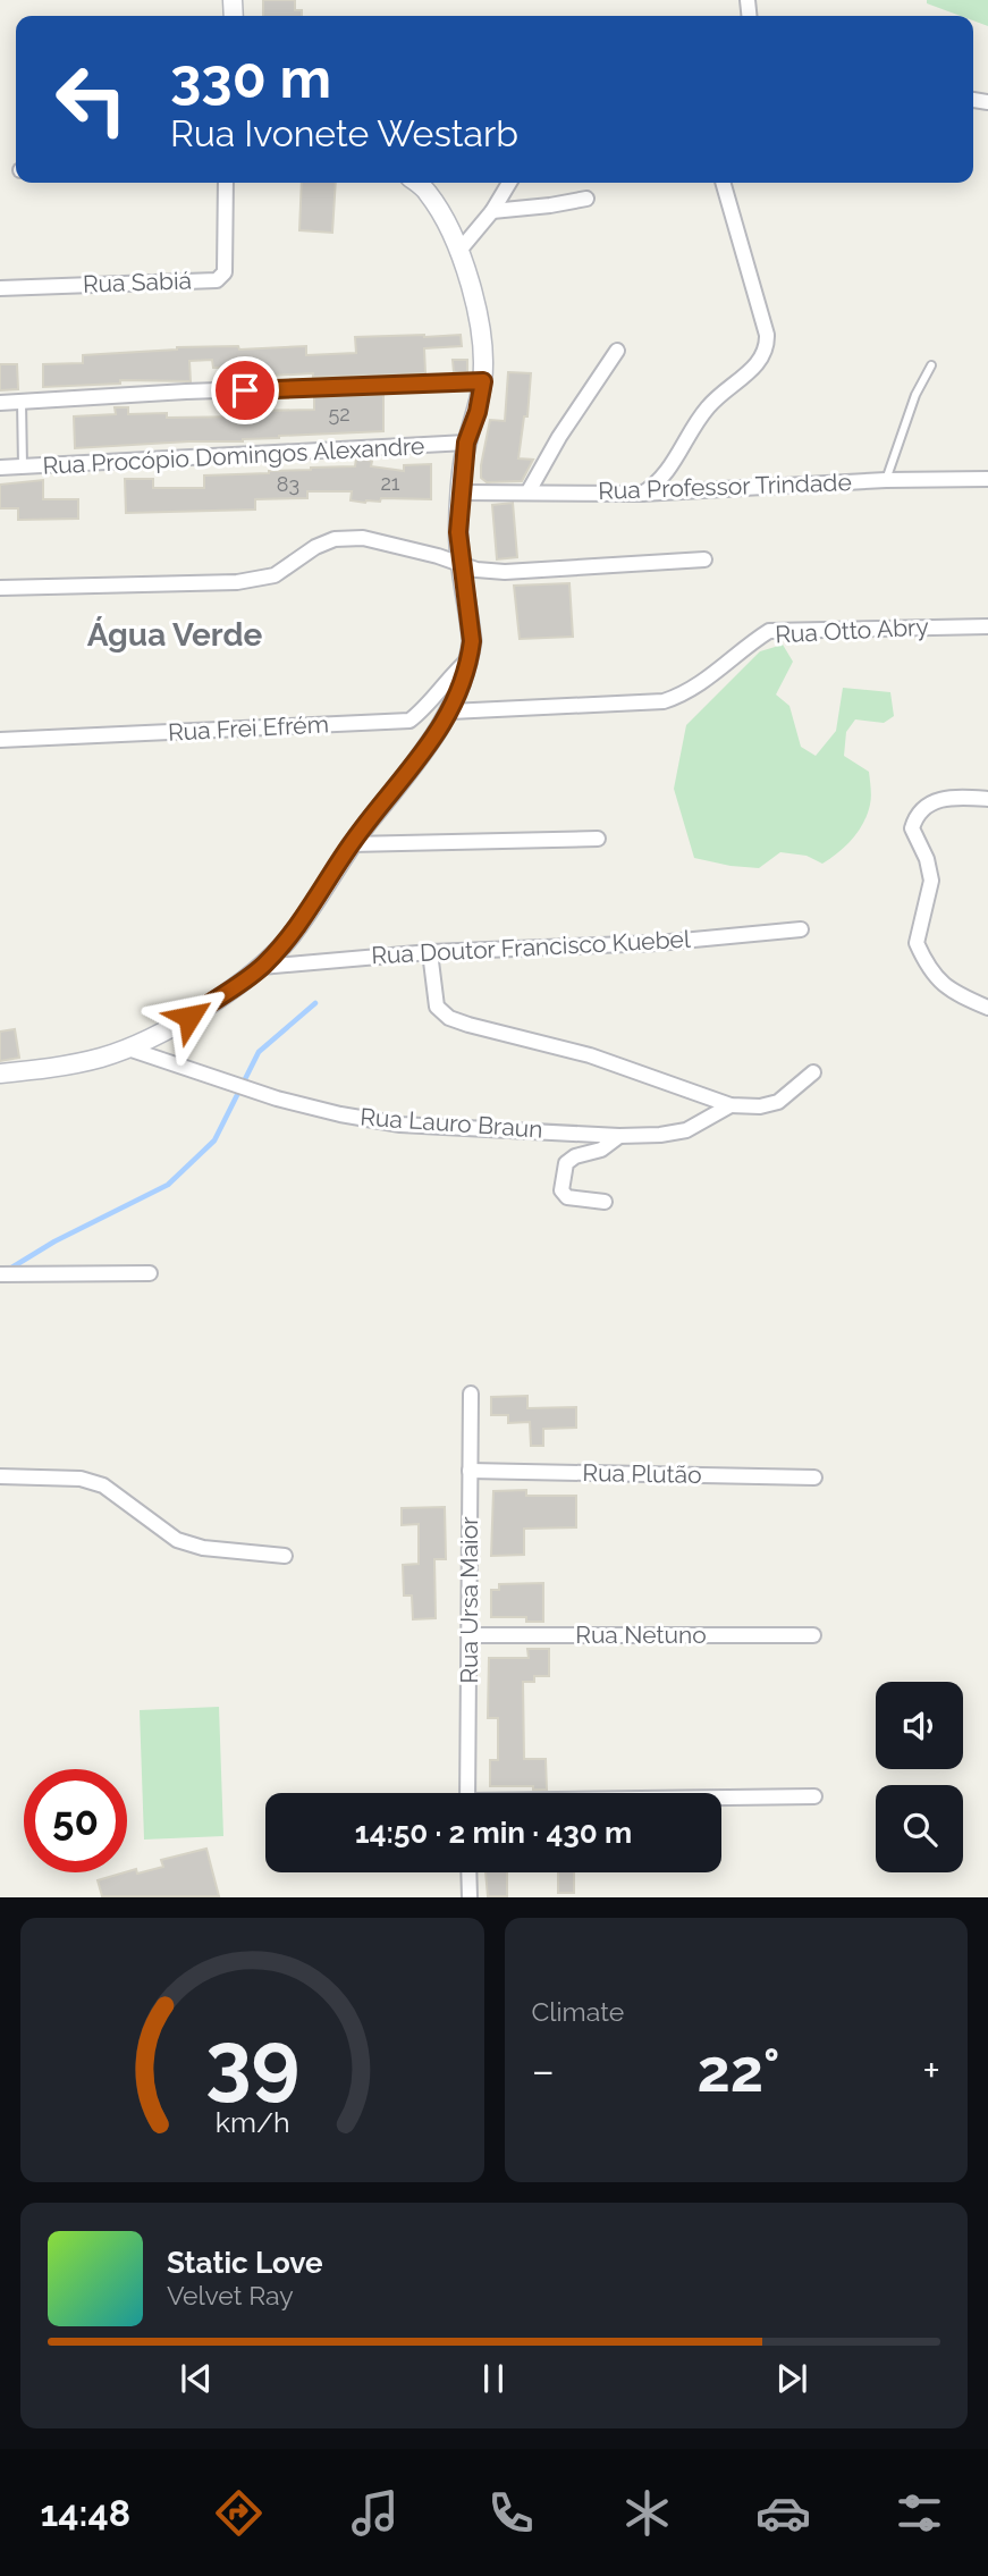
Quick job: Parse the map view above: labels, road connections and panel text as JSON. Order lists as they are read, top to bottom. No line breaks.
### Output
{"streets":{"street":["Rua Sabiá","Rua Procópio Domingos Alexandre","Rua Professor Trindade","Rua Otto Abry","Rua Frei Efrém","Rua Doutor Francisco Kuebel","Rua Lauro Braun","Rua Plutão","Rua Ursa Maior","Rua Netuno"]},"crossings":[["Rua Plutão","Rua Ursa Maior"],["Rua Ursa Maior","Rua Netuno"]],"districts":["Água Verde"],"house_numbers":["52","21","83"],"page":{"turn":["330 m","Rua Ivonete Westarb"],"limit":"50","trip":"14:50 · 2 min · 430 m","tile":"Climate","heat":["−","22°","+"],"song":["Static Love","Velvet Ray"],"tabs":"14:48","gauge":["39","km/h"]}}
